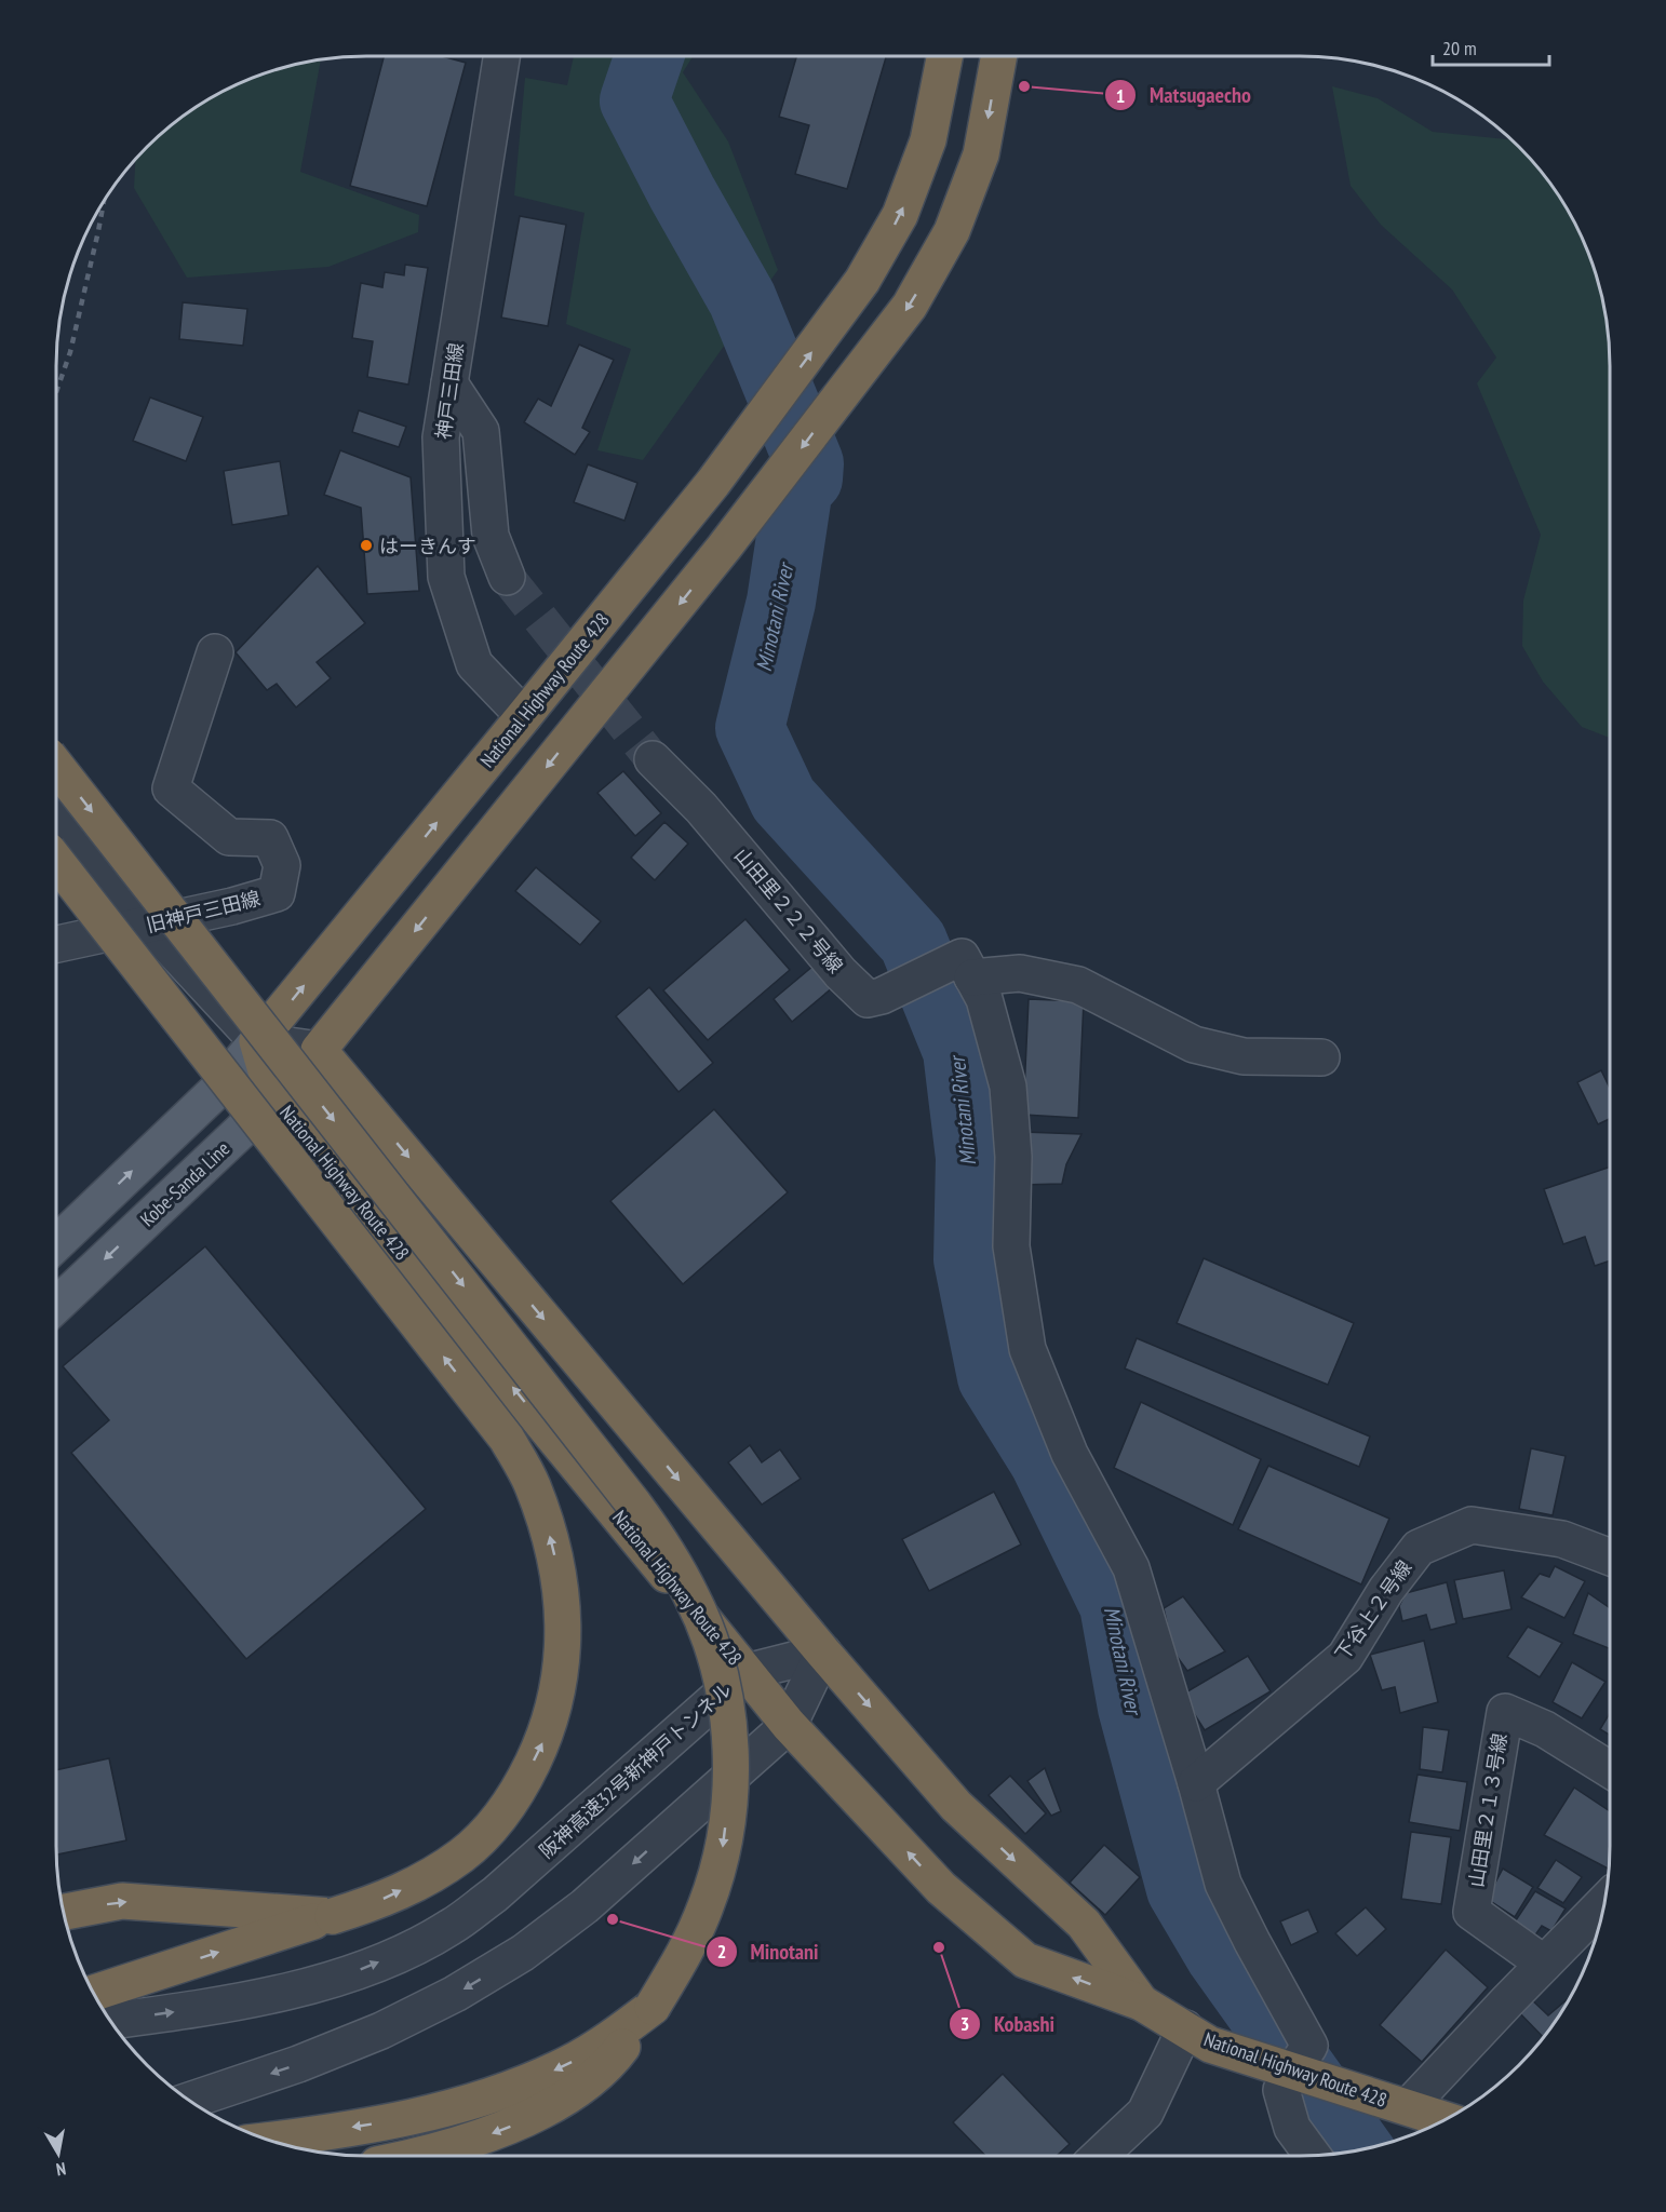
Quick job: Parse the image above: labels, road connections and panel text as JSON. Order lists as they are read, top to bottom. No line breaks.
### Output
{"streets":{"highway":["National Highway Route 428"],"main road":["Kobe-Sanda Line"],"street":["神戸三田線","山田里２２２号線","旧神戸三田線","下谷上２号線","阪神高速32号新神戸トンネル","山田里２１３号線"]},"crossings":[["神戸三田線","National Highway Route 428"],["National Highway Route 428","Kobe-Sanda Line"],["National Highway Route 428","阪神高速32号新神戸トンネル"]],"water":["Minotani River"],"places":["Matsugaecho","はーきんす","Minotani","Kobashi"],"scale_bar":"20 m","north":"bottom"}
